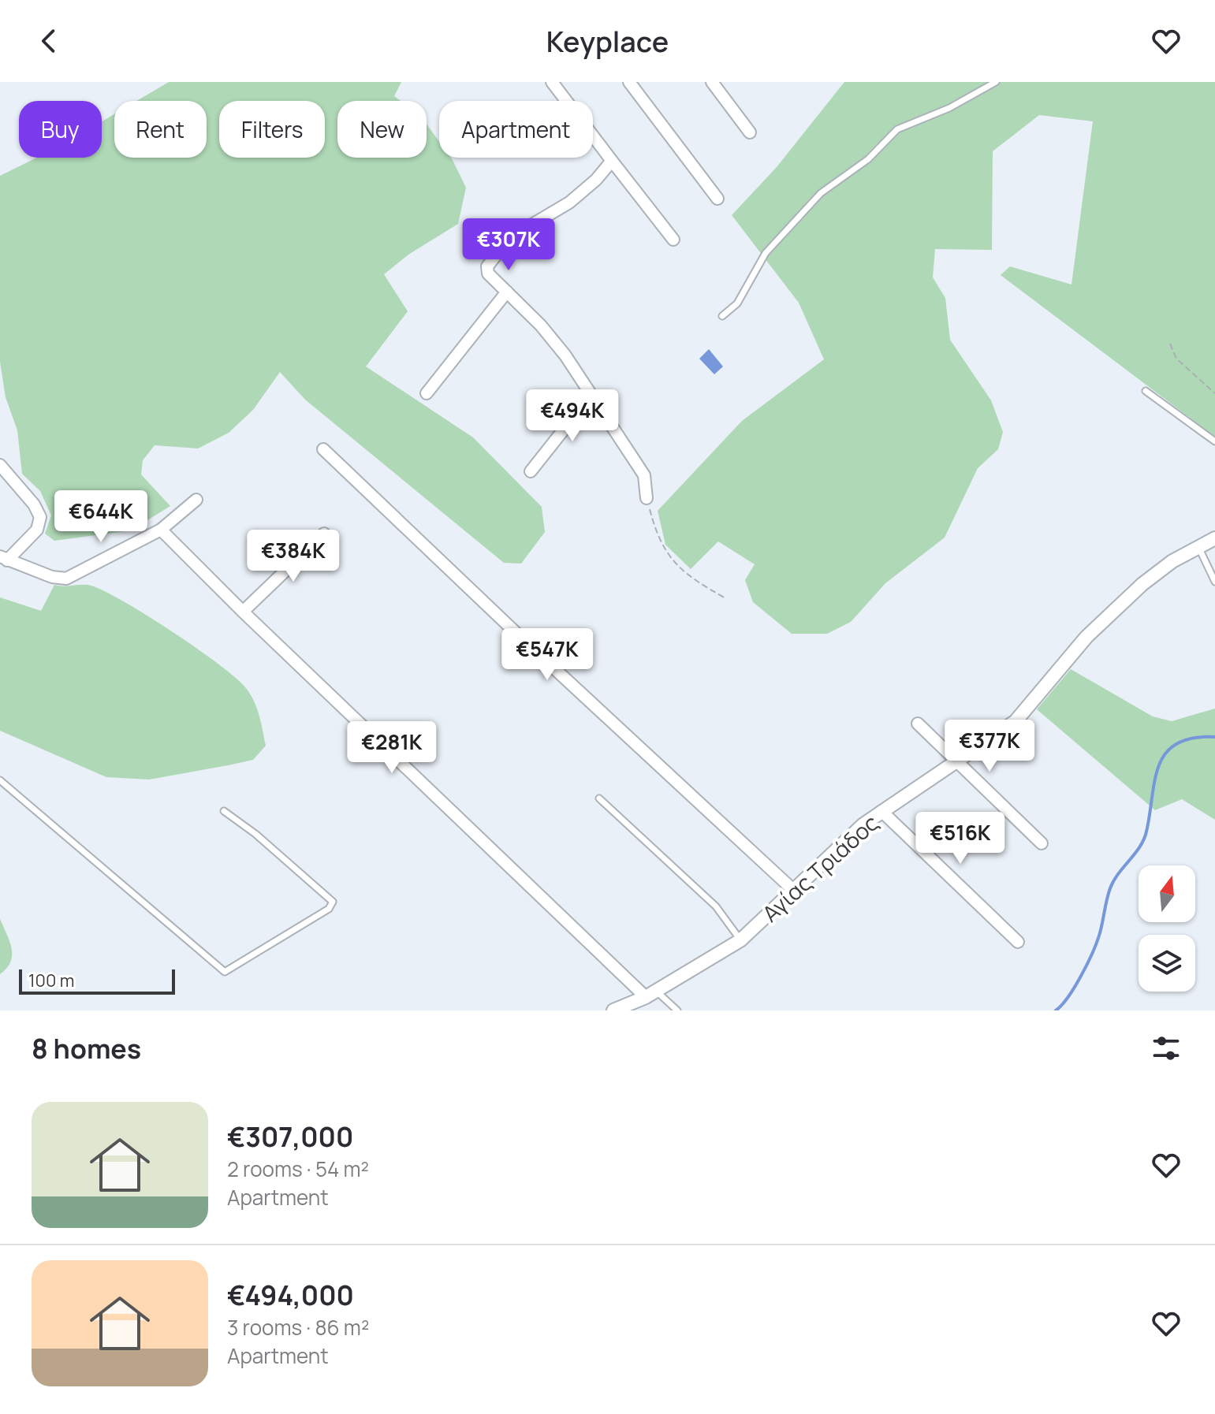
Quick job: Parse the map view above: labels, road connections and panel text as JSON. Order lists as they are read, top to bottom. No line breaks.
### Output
{"streets":{"street":["Αγίας Τριάδος"]},"scale_bar":"100 m","north":"top","page":{"header":"Keyplace","chip":["Buy","Rent","Filters","New","Apartment"],"price":["€307K","€494K","€644K","€384K","€547K","€377K","€281K","€516K"],"scale":"100 m","heading":"8 homes","list":[{"name":"€307,000","note":"2 rooms · 54 m² · Apartment"},{"name":"€494,000","note":"3 rooms · 86 m² · Apartment"}]}}
